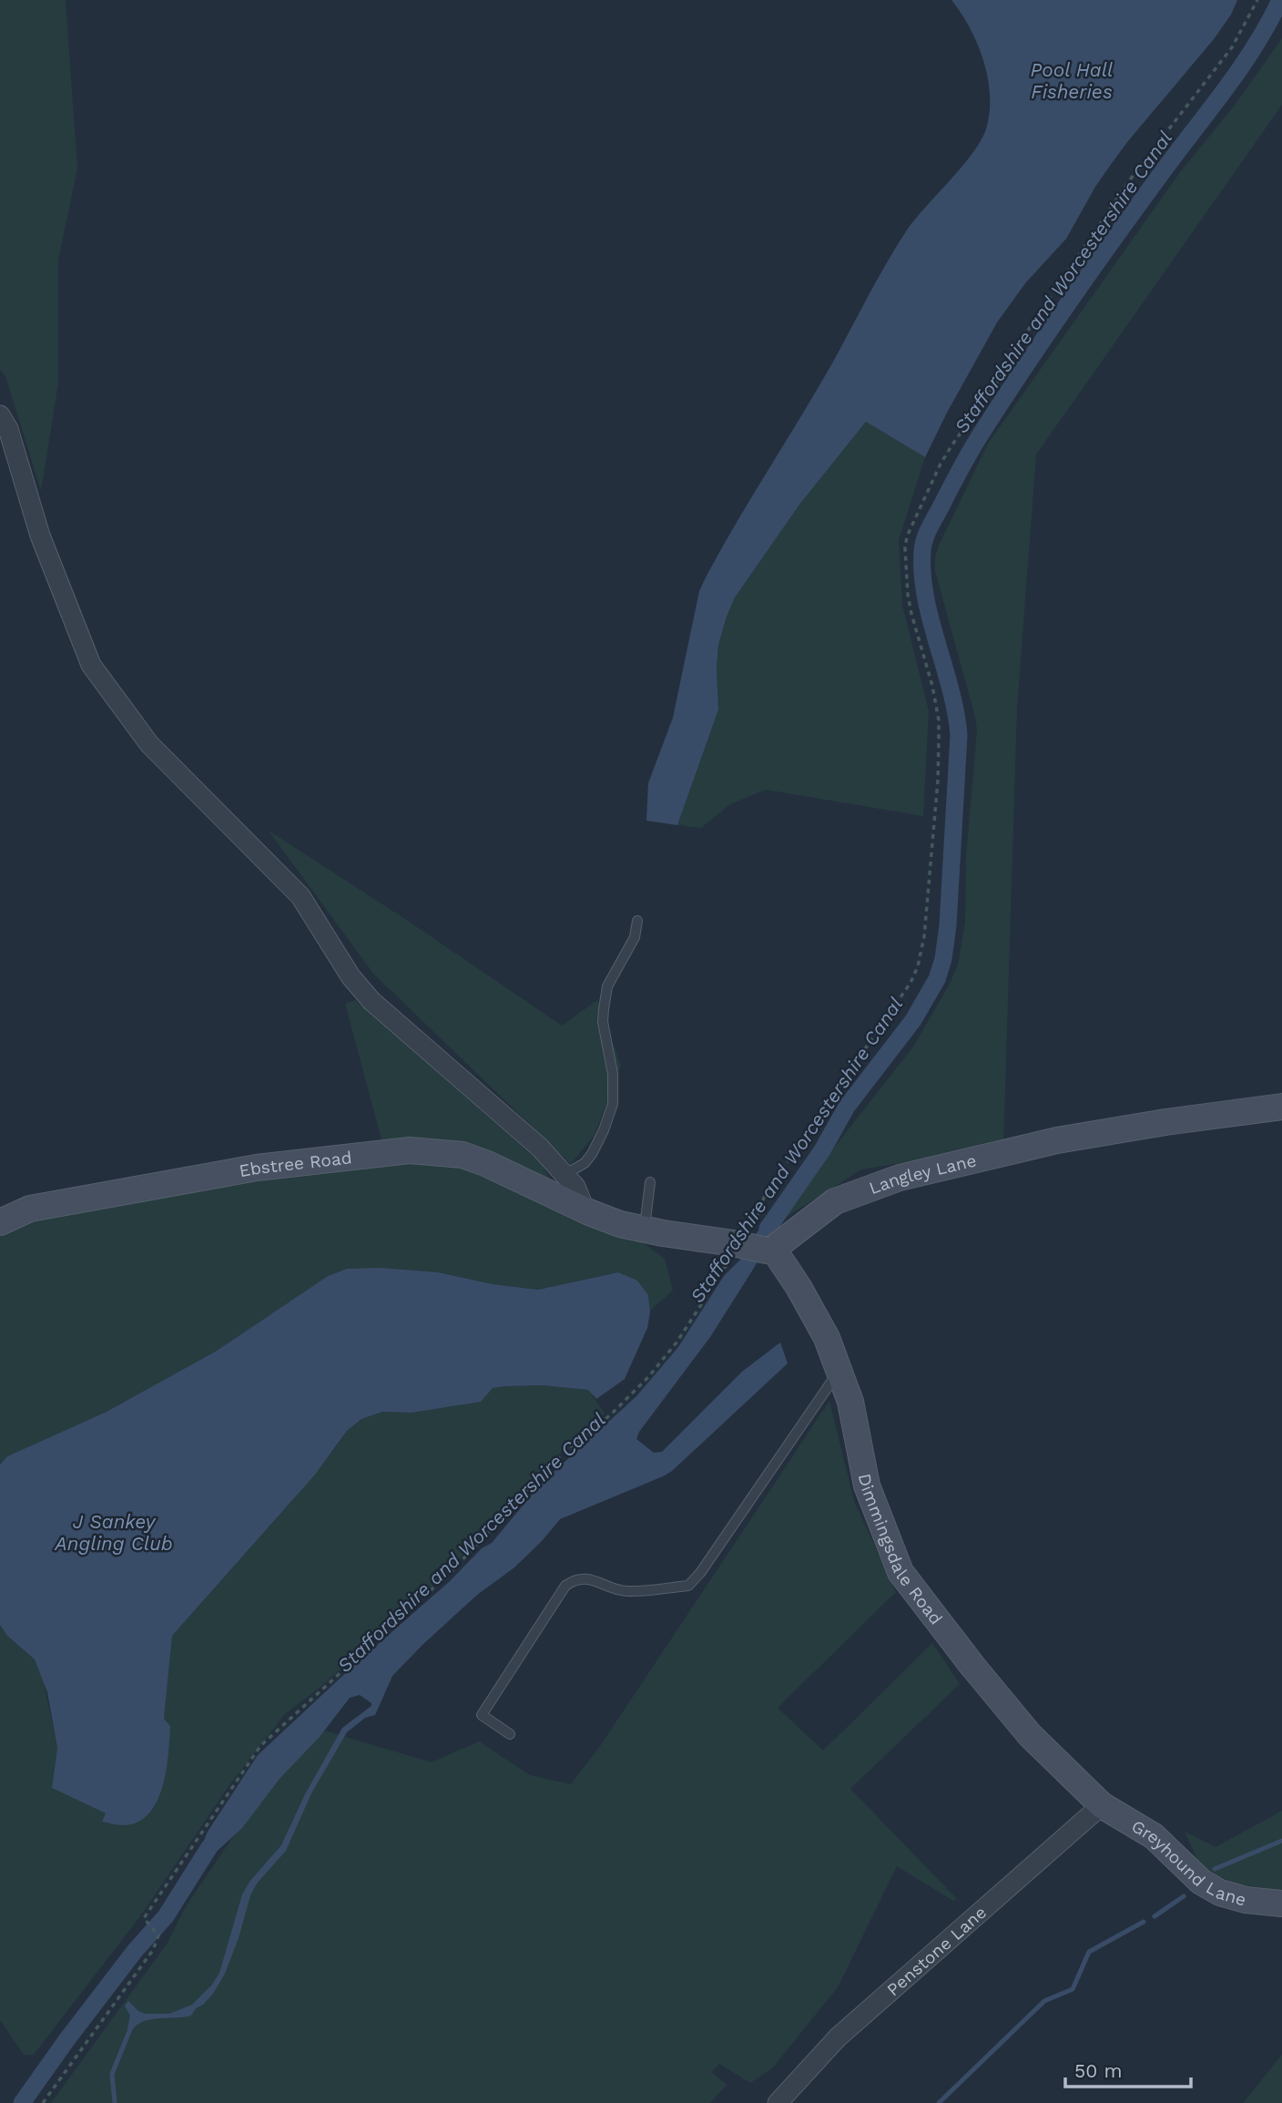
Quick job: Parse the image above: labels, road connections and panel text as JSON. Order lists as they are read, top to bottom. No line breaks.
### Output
{"streets":{"street":["Ebstree Road","Langley Lane","Dimmingsdale Road","Greyhound Lane","Penstone Lane"]},"crossings":[["Langley Lane","Dimmingsdale Road"],["Dimmingsdale Road","Greyhound Lane"],["Dimmingsdale Road","Penstone Lane"],["Greyhound Lane","Penstone Lane"]],"water":["Pool Hall Fisheries","Staffordshire and Worcestershire Canal","J Sankey Angling Club"],"scale_bar":"50 m"}
